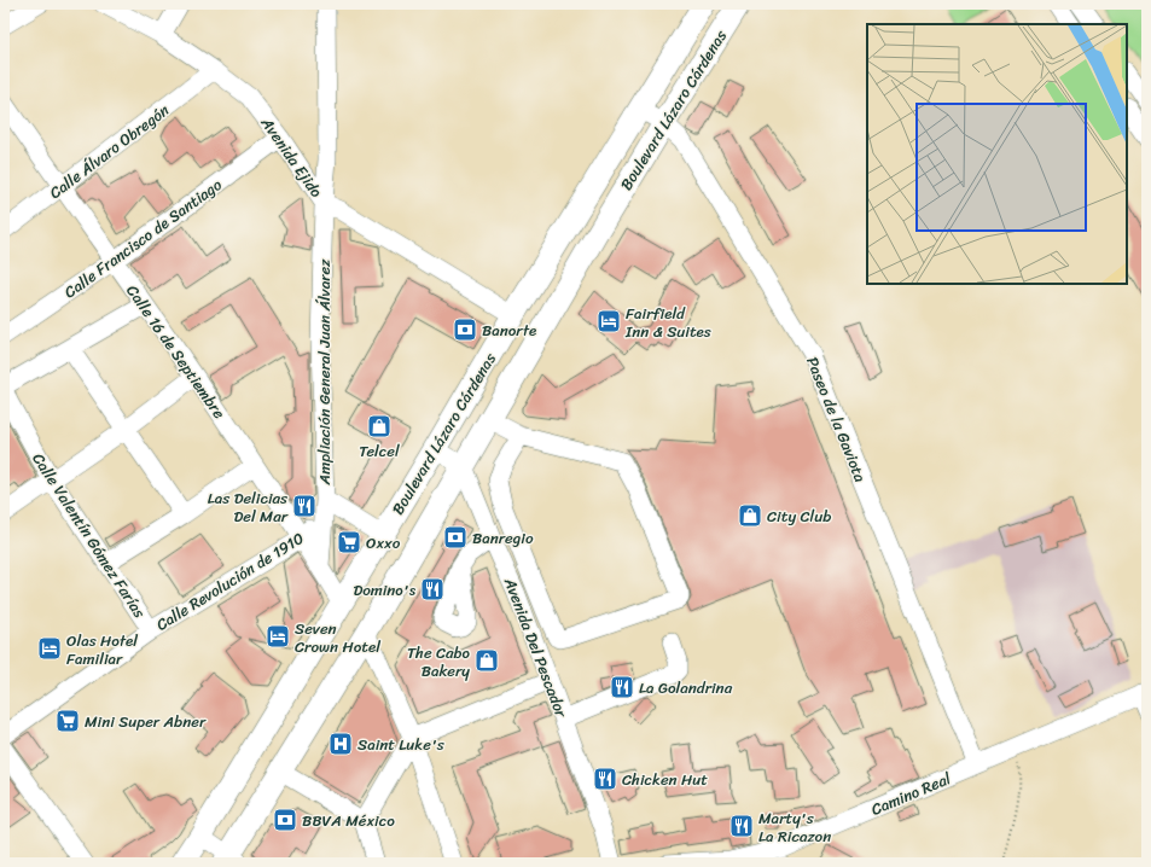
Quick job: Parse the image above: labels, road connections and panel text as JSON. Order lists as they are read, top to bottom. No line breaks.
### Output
{"streets":{"main road":["Boulevard Lázaro Cárdenas"],"street":["Calle Álvaro Obregón","Avenida Ejido","Calle Francisco de Santiago","Calle 16 de Septiembre","Ampliación General Juan Álvarez","Paseo de la Gaviota","Calle Valentín Gómez Farías","Calle Revolución de 1910","Avenida Del Pescador","Camino Real"]},"crossings":[["Boulevard Lázaro Cárdenas","Avenida Ejido"],["Boulevard Lázaro Cárdenas","Calle 16 de Septiembre"],["Boulevard Lázaro Cárdenas","Paseo de la Gaviota"],["Boulevard Lázaro Cárdenas","Avenida Del Pescador"],["Calle Álvaro Obregón","Avenida Ejido"],["Calle Álvaro Obregón","Calle 16 de Septiembre"],["Avenida Ejido","Calle Francisco de Santiago"],["Avenida Ejido","Ampliación General Juan Álvarez"],["Calle Francisco de Santiago","Calle 16 de Septiembre"],["Calle 16 de Septiembre","Ampliación General Juan Álvarez"],["Calle 16 de Septiembre","Calle Revolución de 1910"],["Ampliación General Juan Álvarez","Calle Revolución de 1910"],["Paseo de la Gaviota","Camino Real"],["Calle Valentín Gómez Farías","Calle Revolución de 1910"]],"places":{"hotel":["Fairfield Inn & Suites","Seven Crown Hotel","Olas Hotel Familiar"],"bank":["Banorte","Banregio","BBVA México"],"shop":["Telcel","City Club","The Cabo Bakery"],"restaurant":["Las Delicias Del Mar","Domino's","La Golandrina","Chicken Hut","Marty's La Ricazon"],"supermarket":["Oxxo","Mini Super Abner"],"hospital":["Saint Luke's"]}}
